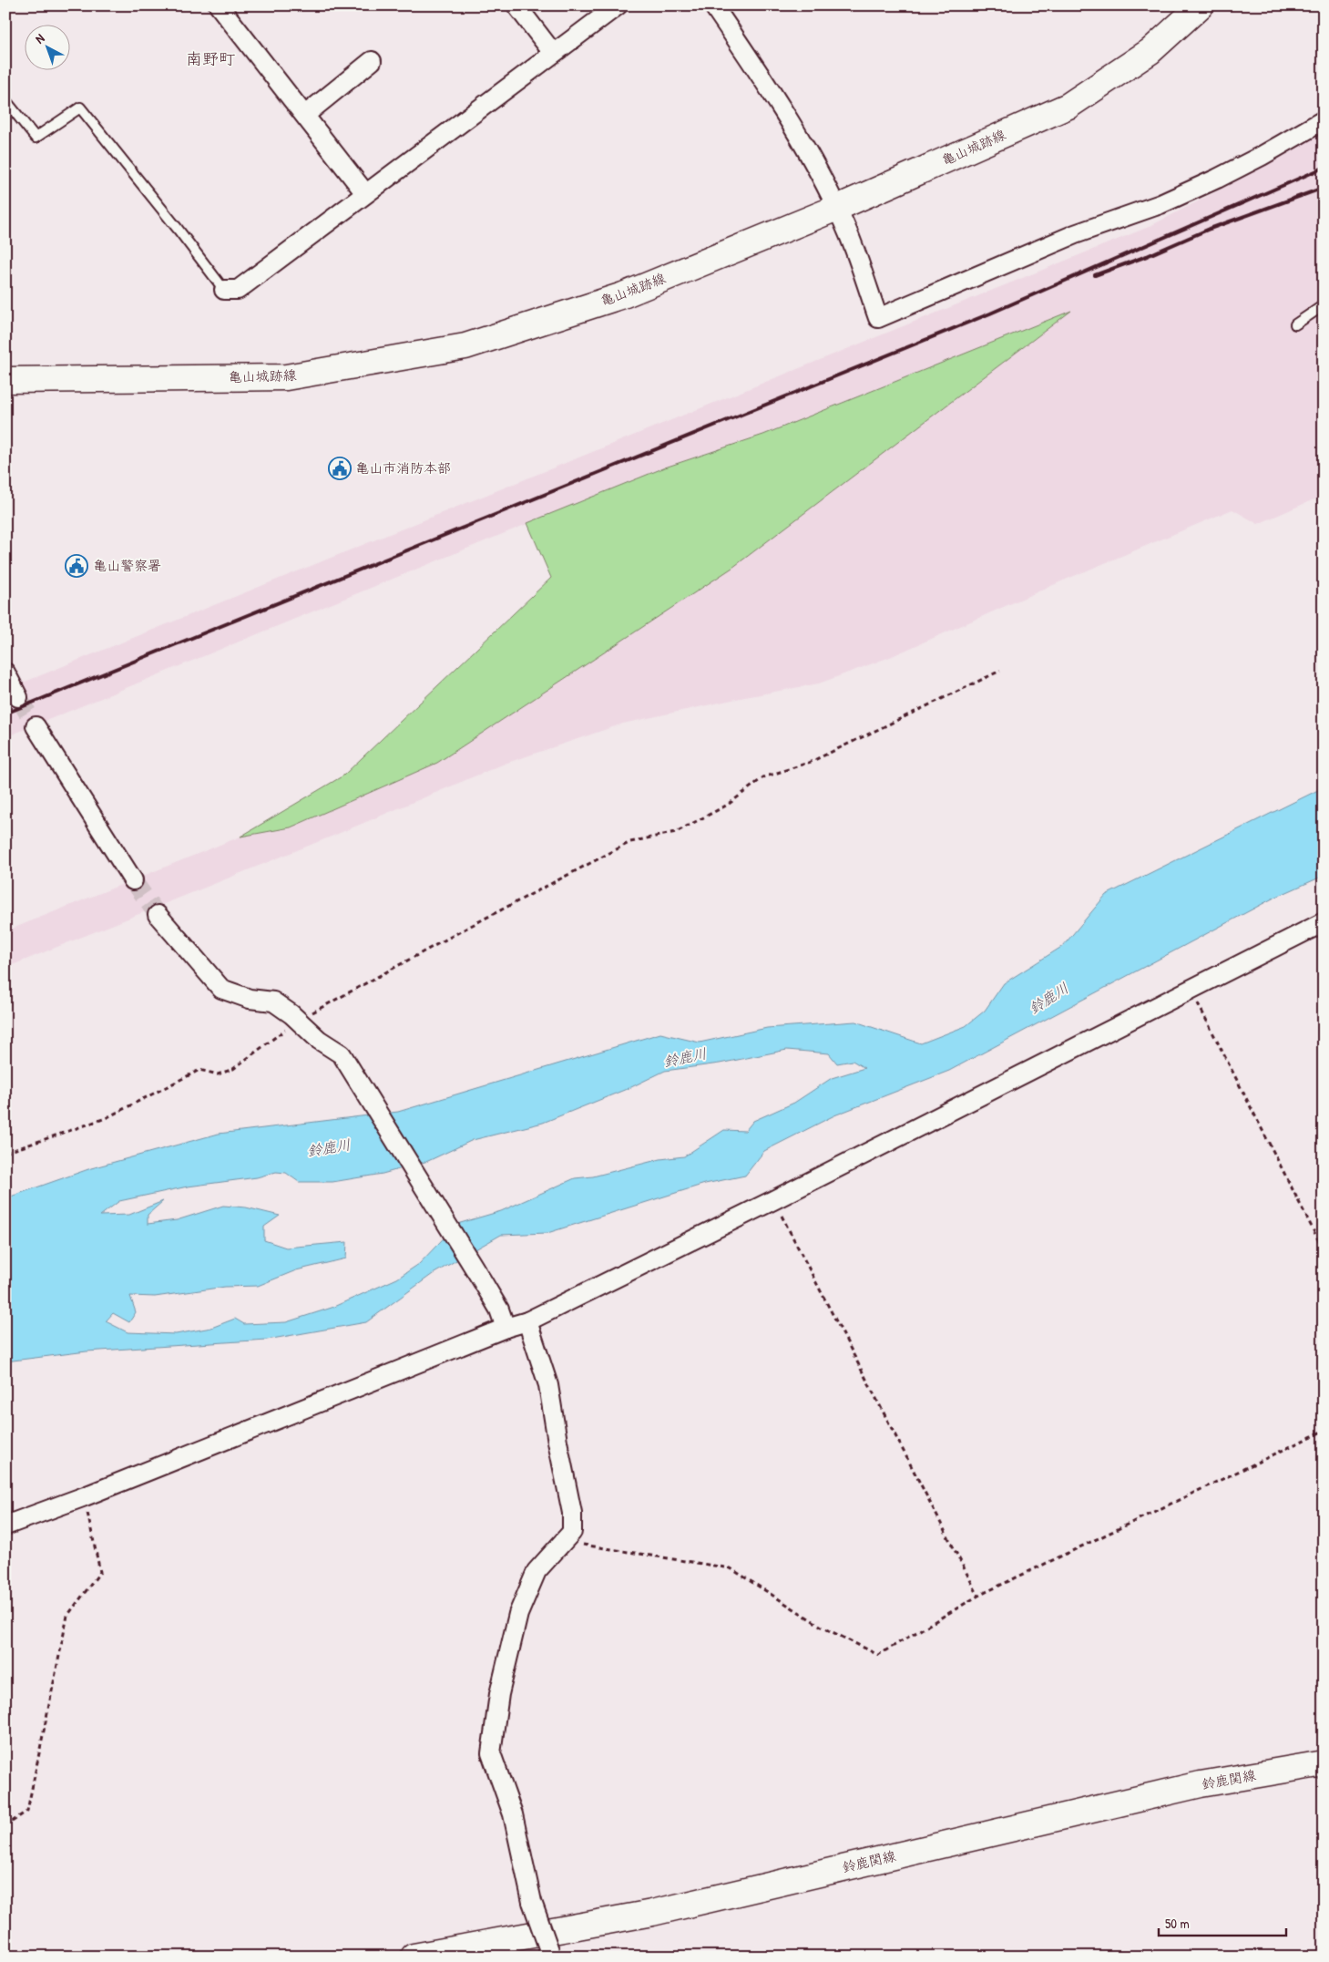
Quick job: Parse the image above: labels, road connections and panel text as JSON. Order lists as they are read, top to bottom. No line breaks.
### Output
{"streets":{"main road":["亀山城跡線","鈴鹿関線"]},"districts":["南野町"],"water":["鈴鹿川"],"places":{"public building":["亀山市消防本部","亀山警察署"]},"scale_bar":"50 m","north":"top left"}
